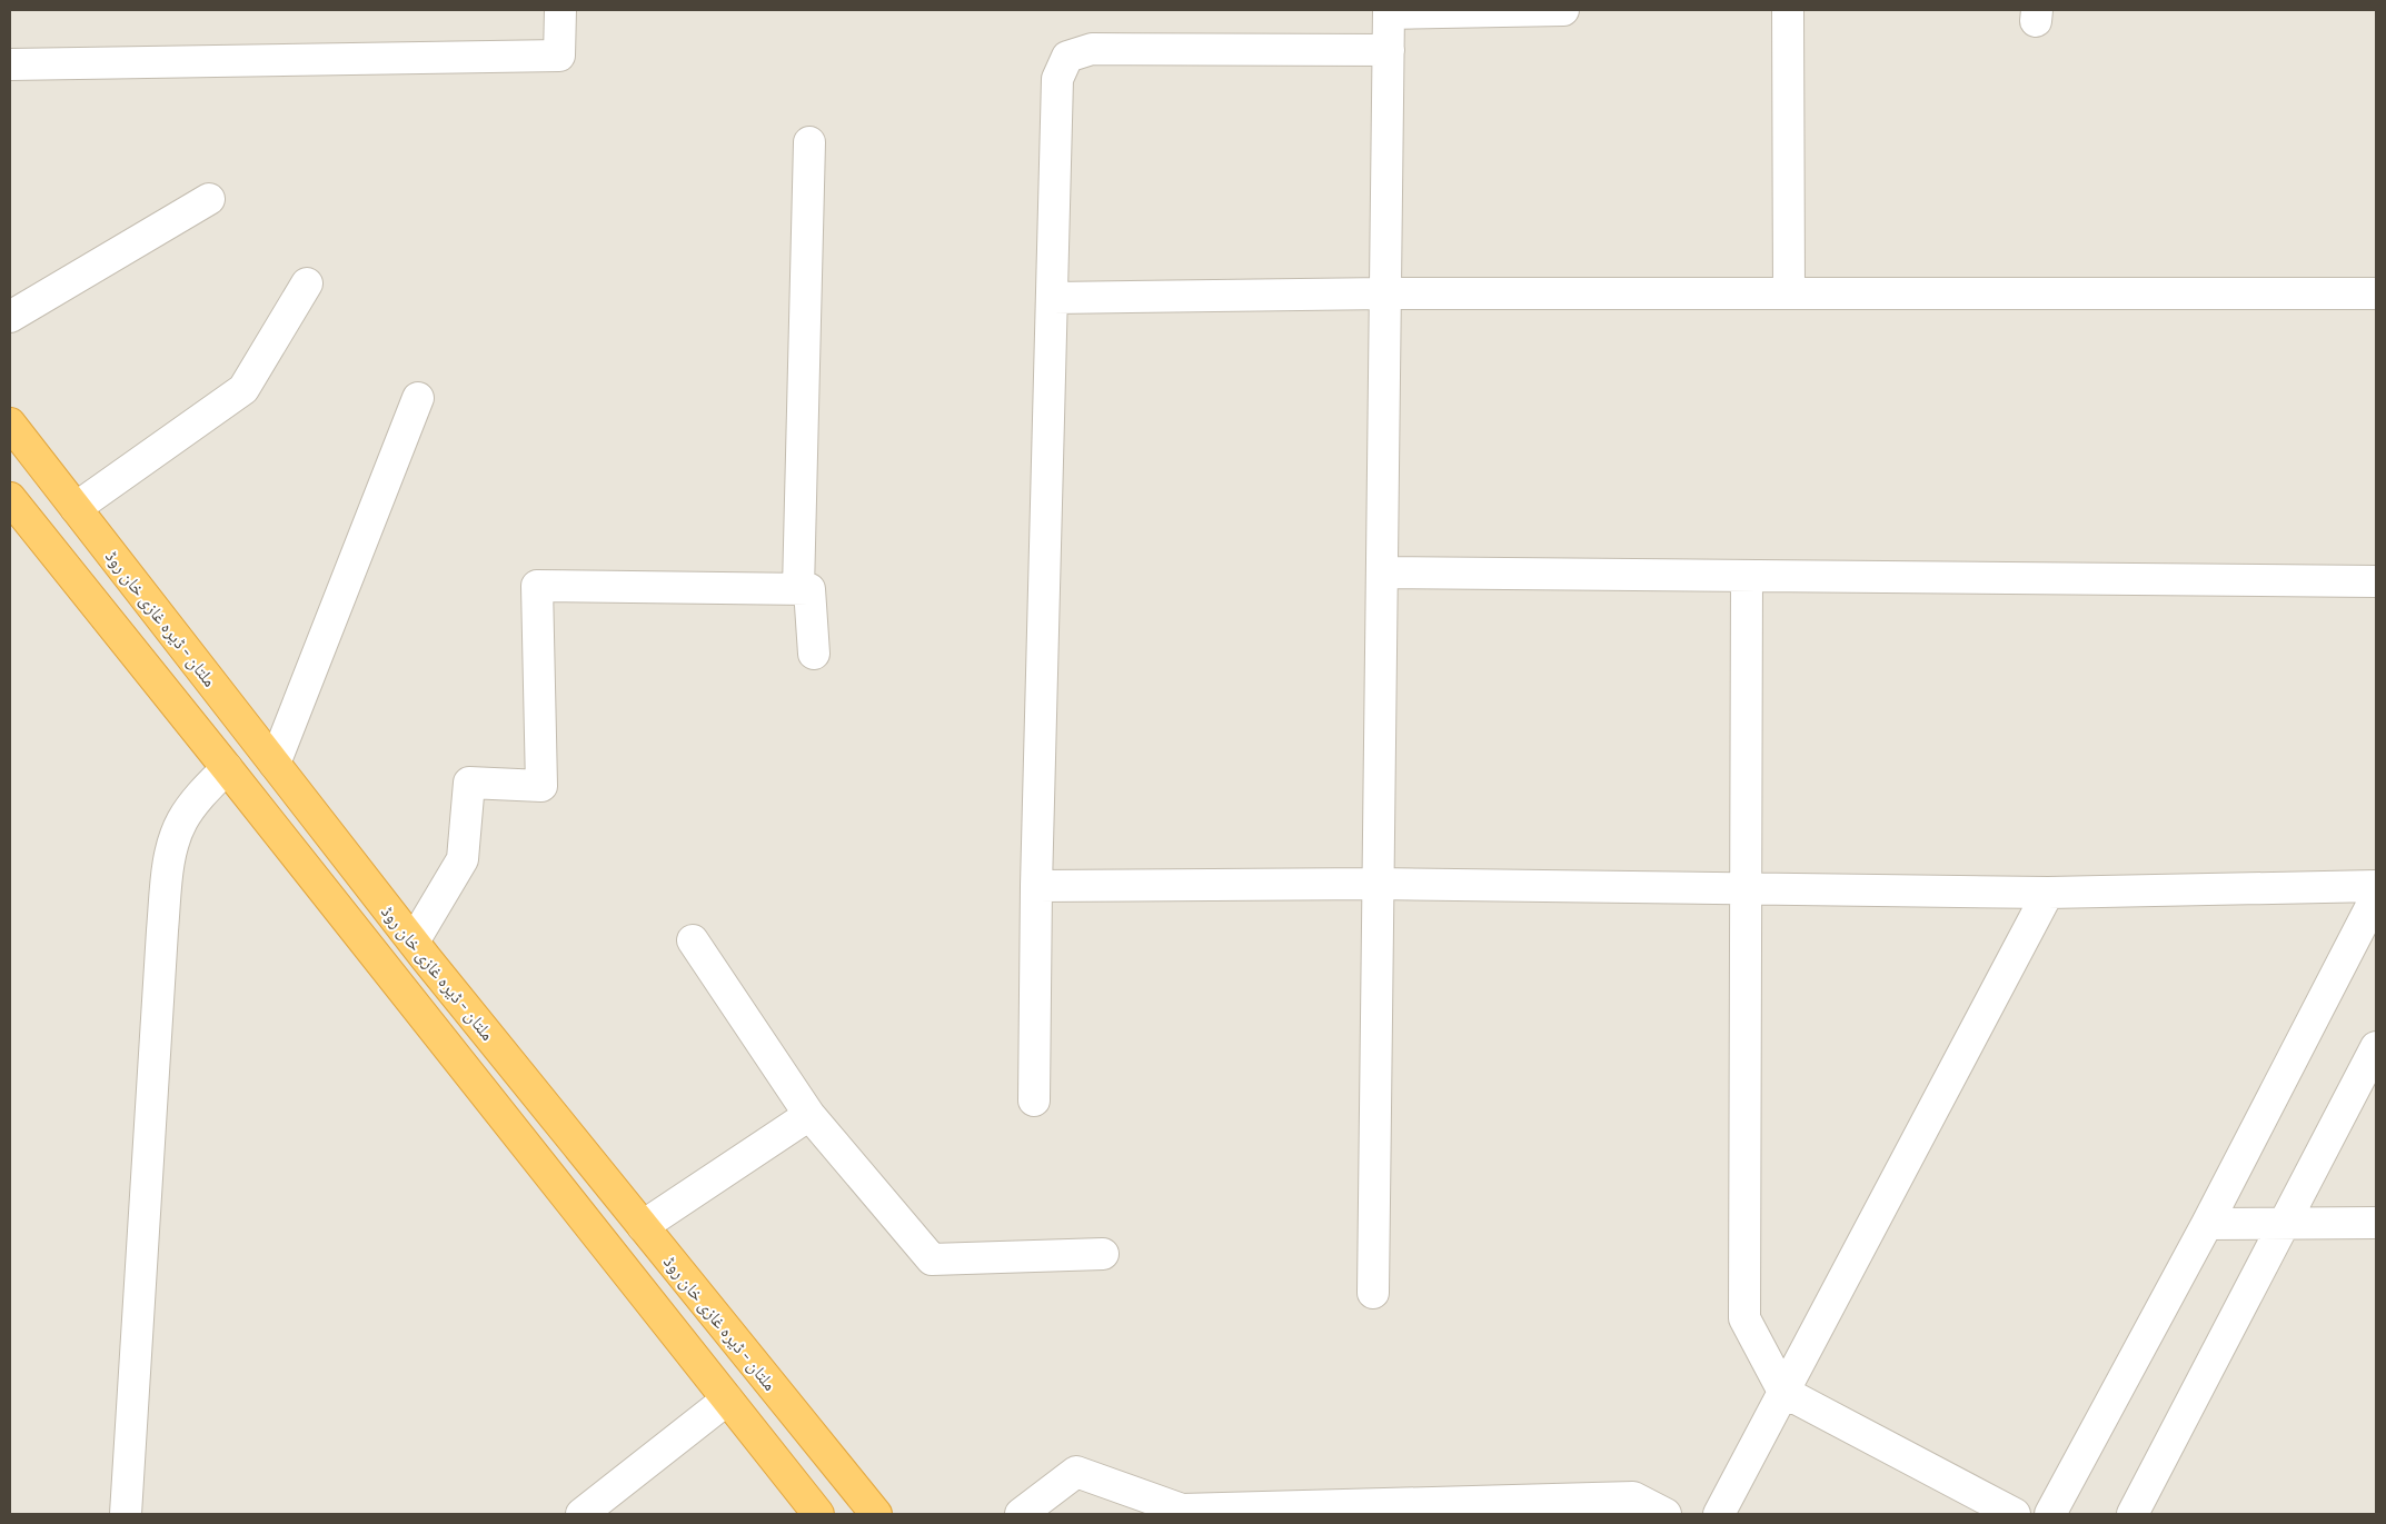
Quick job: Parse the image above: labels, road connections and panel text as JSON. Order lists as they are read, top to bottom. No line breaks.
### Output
{"streets":{"highway":["ملتان - ڈیرہ غازی خان روڈ"]}}
